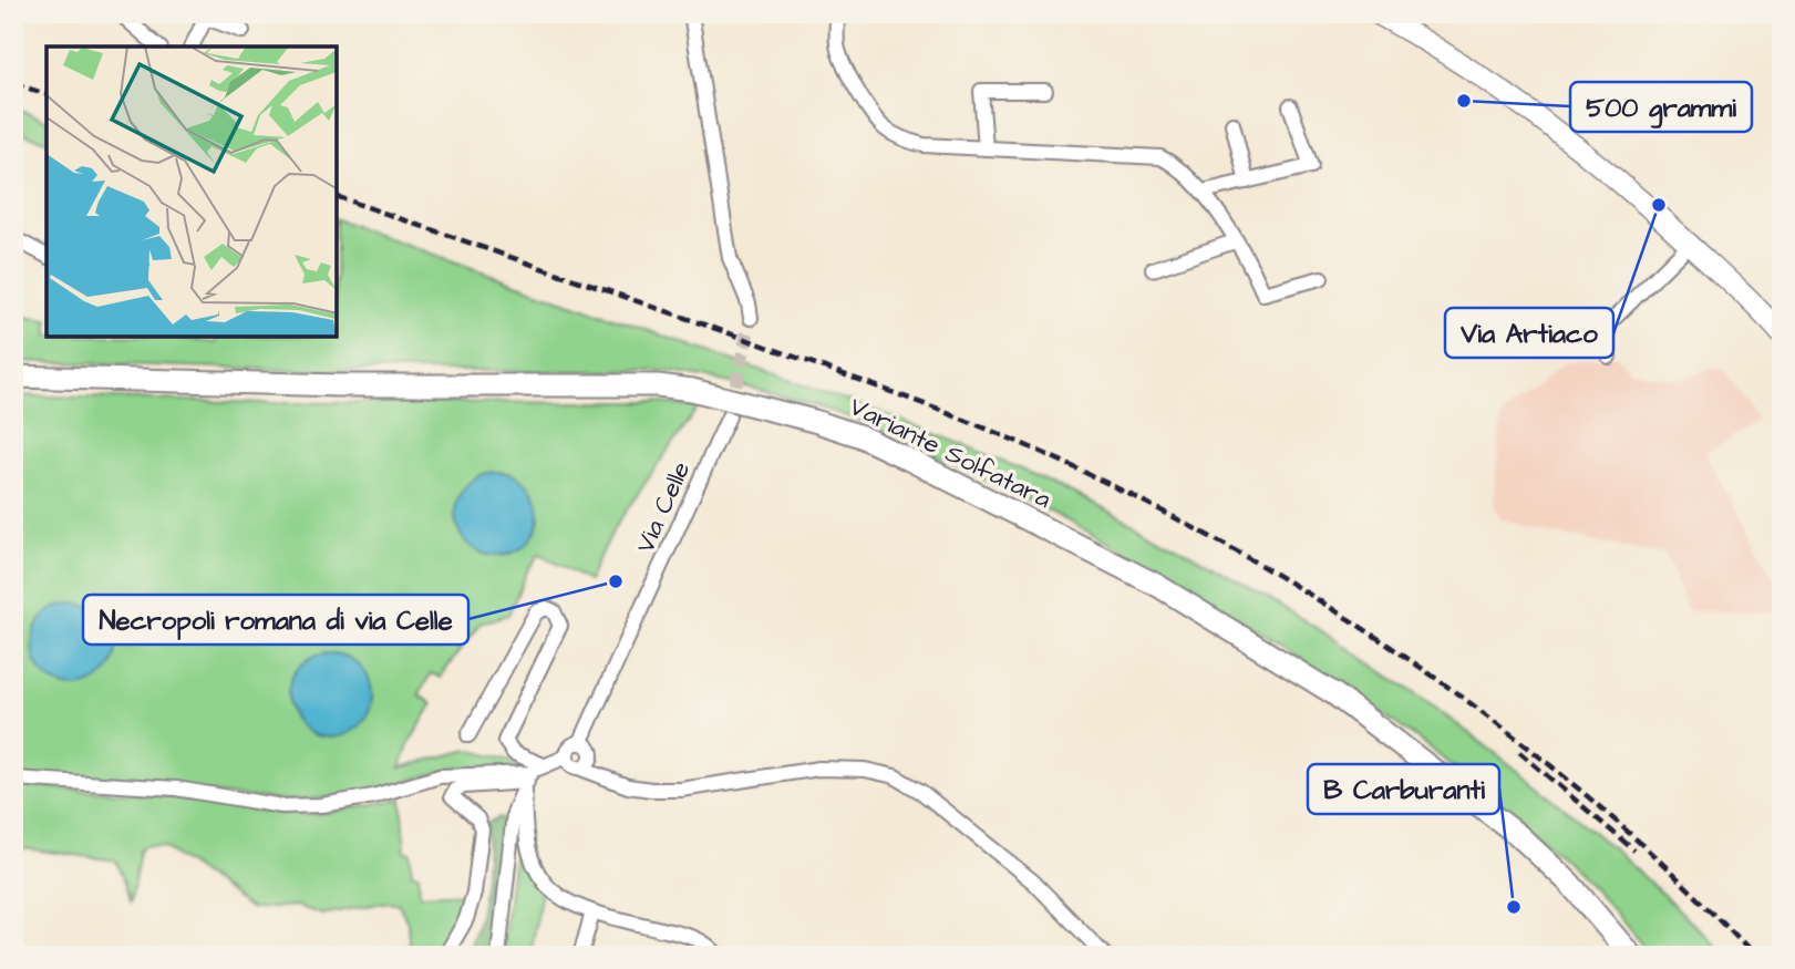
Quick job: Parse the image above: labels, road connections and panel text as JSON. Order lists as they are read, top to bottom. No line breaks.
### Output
{"streets":{"main road":["Variante Solfatara"],"street":["Via Celle"]},"places":["500 grammi","Via Artiaco","Necropoli romana di via Celle","B Carburanti"]}
